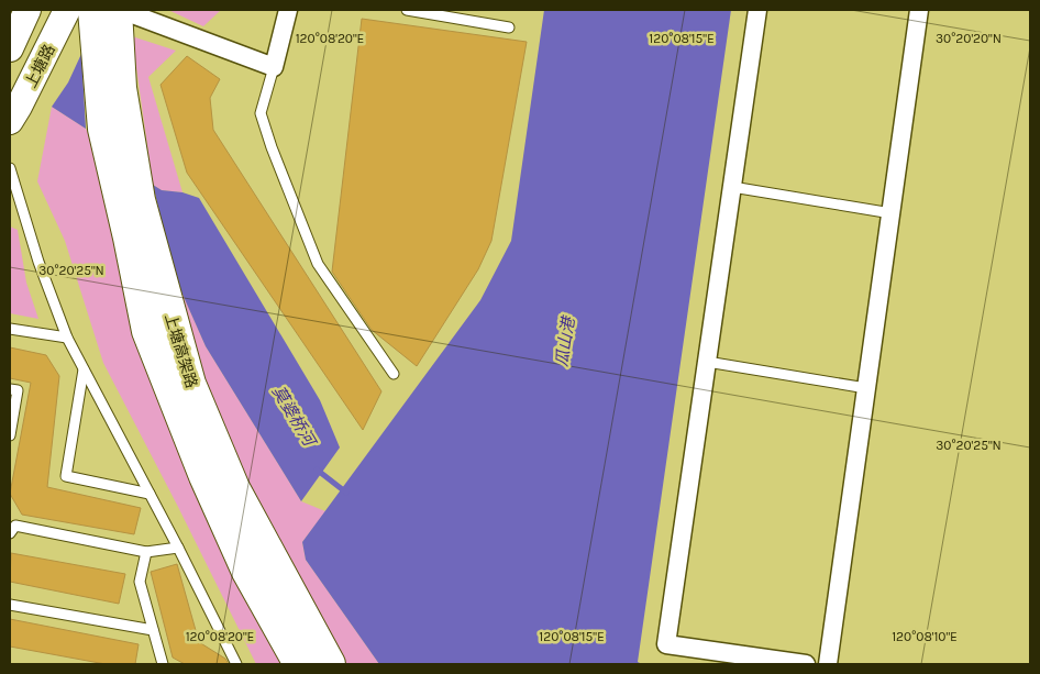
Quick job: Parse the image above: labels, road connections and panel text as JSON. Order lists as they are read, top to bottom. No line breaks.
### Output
{"streets":{"highway":["上塘高架路"],"main road":["上塘路"]},"water":["瓜山港","莫婆桥河"],"coordinates":["120°08'20\"E","120°08'15\"E","30°20'20\"N","30°20'25\"N","120°08'10\"E"]}
